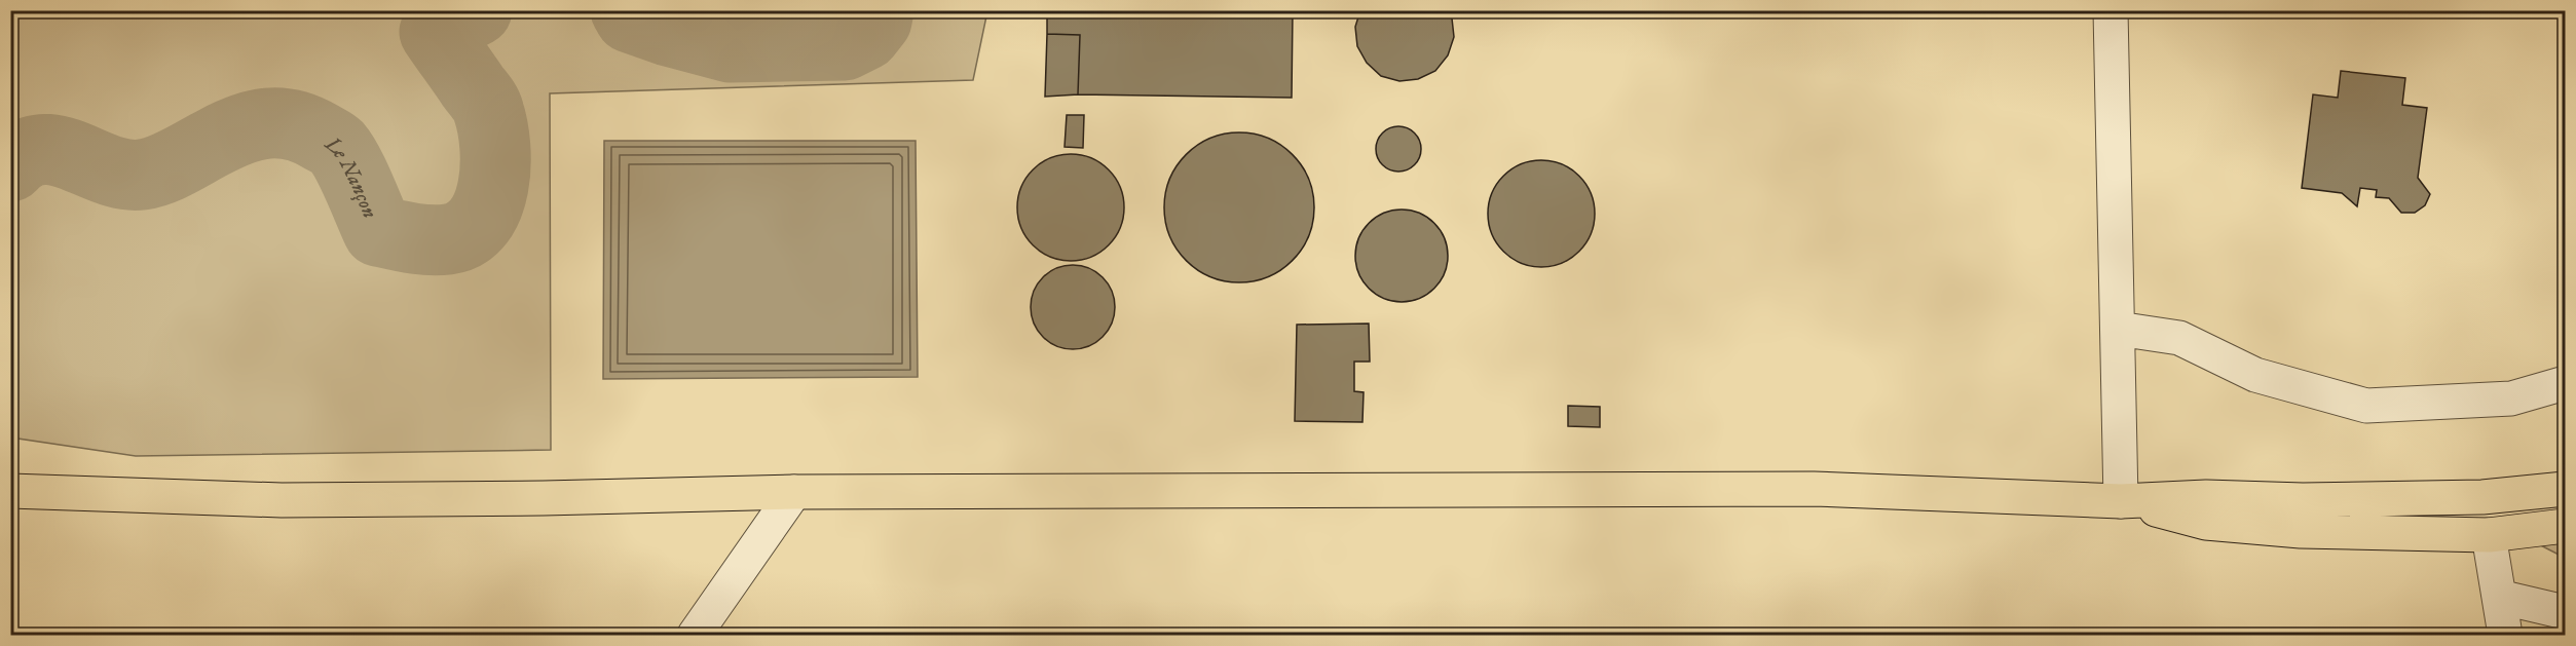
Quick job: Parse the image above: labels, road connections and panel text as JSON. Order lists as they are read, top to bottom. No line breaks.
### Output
{"water":["Le Nançon"]}
